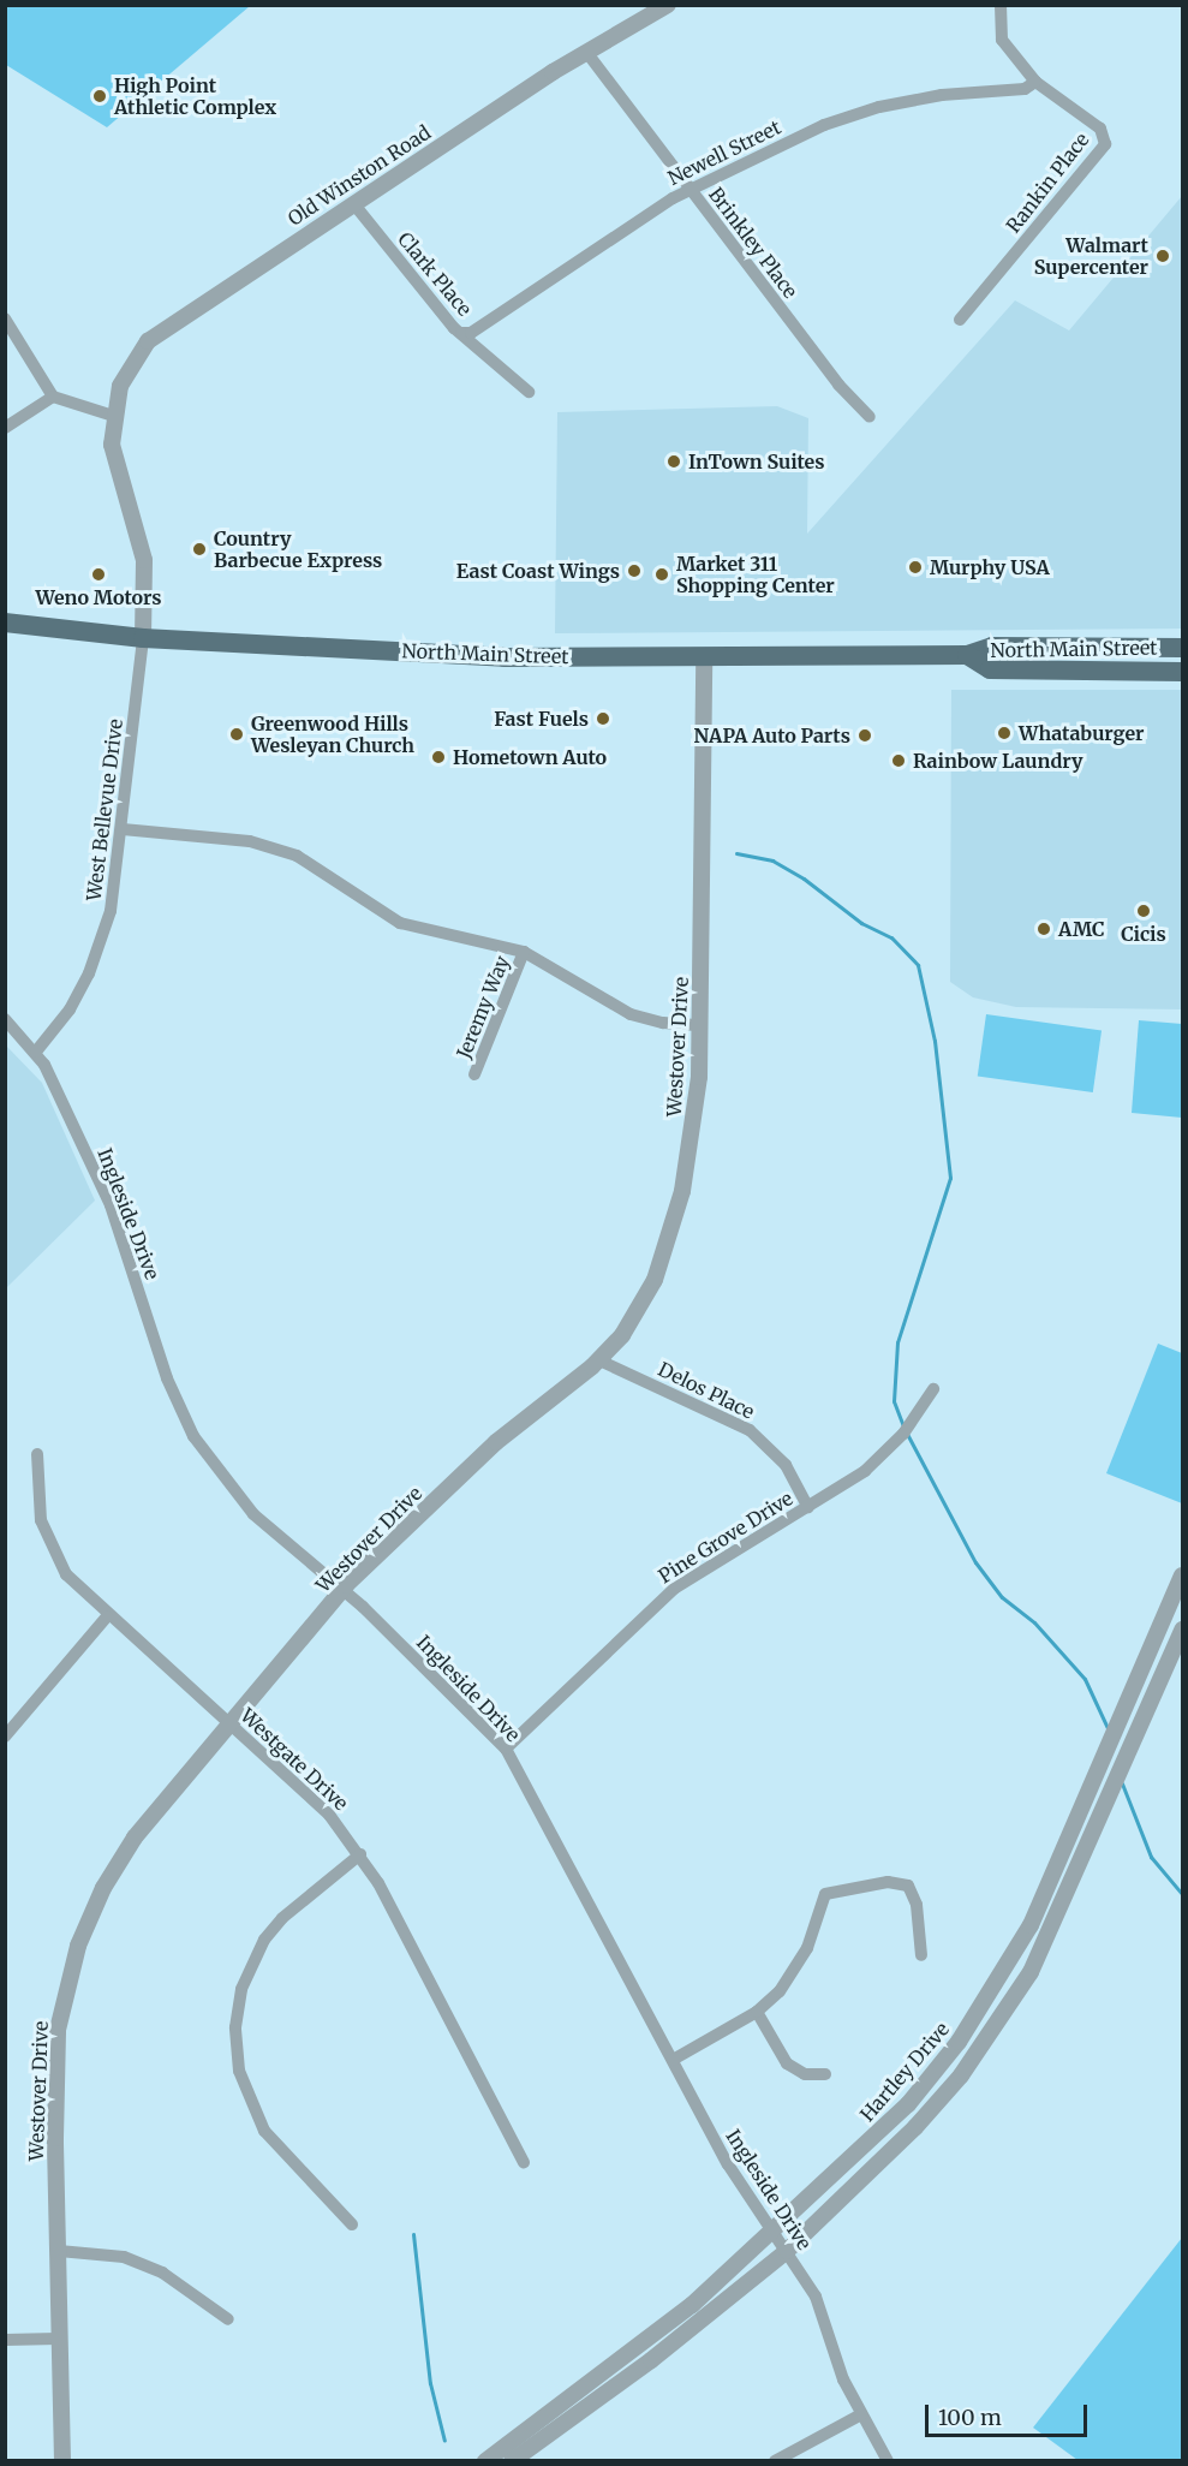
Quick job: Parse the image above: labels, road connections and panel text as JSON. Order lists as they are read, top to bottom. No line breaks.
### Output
{"streets":{"main road":["North Main Street"],"street":["Newell Street","Old Winston Road","Rankin Place","Brinkley Place","Clark Place","West Bellevue Drive","Jeremy Way","Westover Drive","Ingleside Drive","Delos Place","Pine Grove Drive","Westgate Drive","Hartley Drive"]},"crossings":[["Newell Street","Rankin Place"],["Newell Street","Brinkley Place"],["Newell Street","Clark Place"],["Old Winston Road","Brinkley Place"],["Old Winston Road","Clark Place"],["Old Winston Road","North Main Street"],["Old Winston Road","West Bellevue Drive"],["North Main Street","West Bellevue Drive"],["North Main Street","Westover Drive"],["West Bellevue Drive","Ingleside Drive"],["Westover Drive","Ingleside Drive"],["Westover Drive","Delos Place"],["Westover Drive","Westgate Drive"],["Ingleside Drive","Pine Grove Drive"],["Ingleside Drive","Hartley Drive"],["Delos Place","Pine Grove Drive"]],"places":["High Point Athletic Complex","Walmart Supercenter","InTown Suites","Country Barbecue Express","Murphy USA","East Coast Wings","Weno Motors","Market 311 Shopping Center","Fast Fuels","Whataburger","Greenwood Hills Wesleyan Church","NAPA Auto Parts","Hometown Auto","Rainbow Laundry","Cicis","AMC"],"scale_bar":"100 m"}
